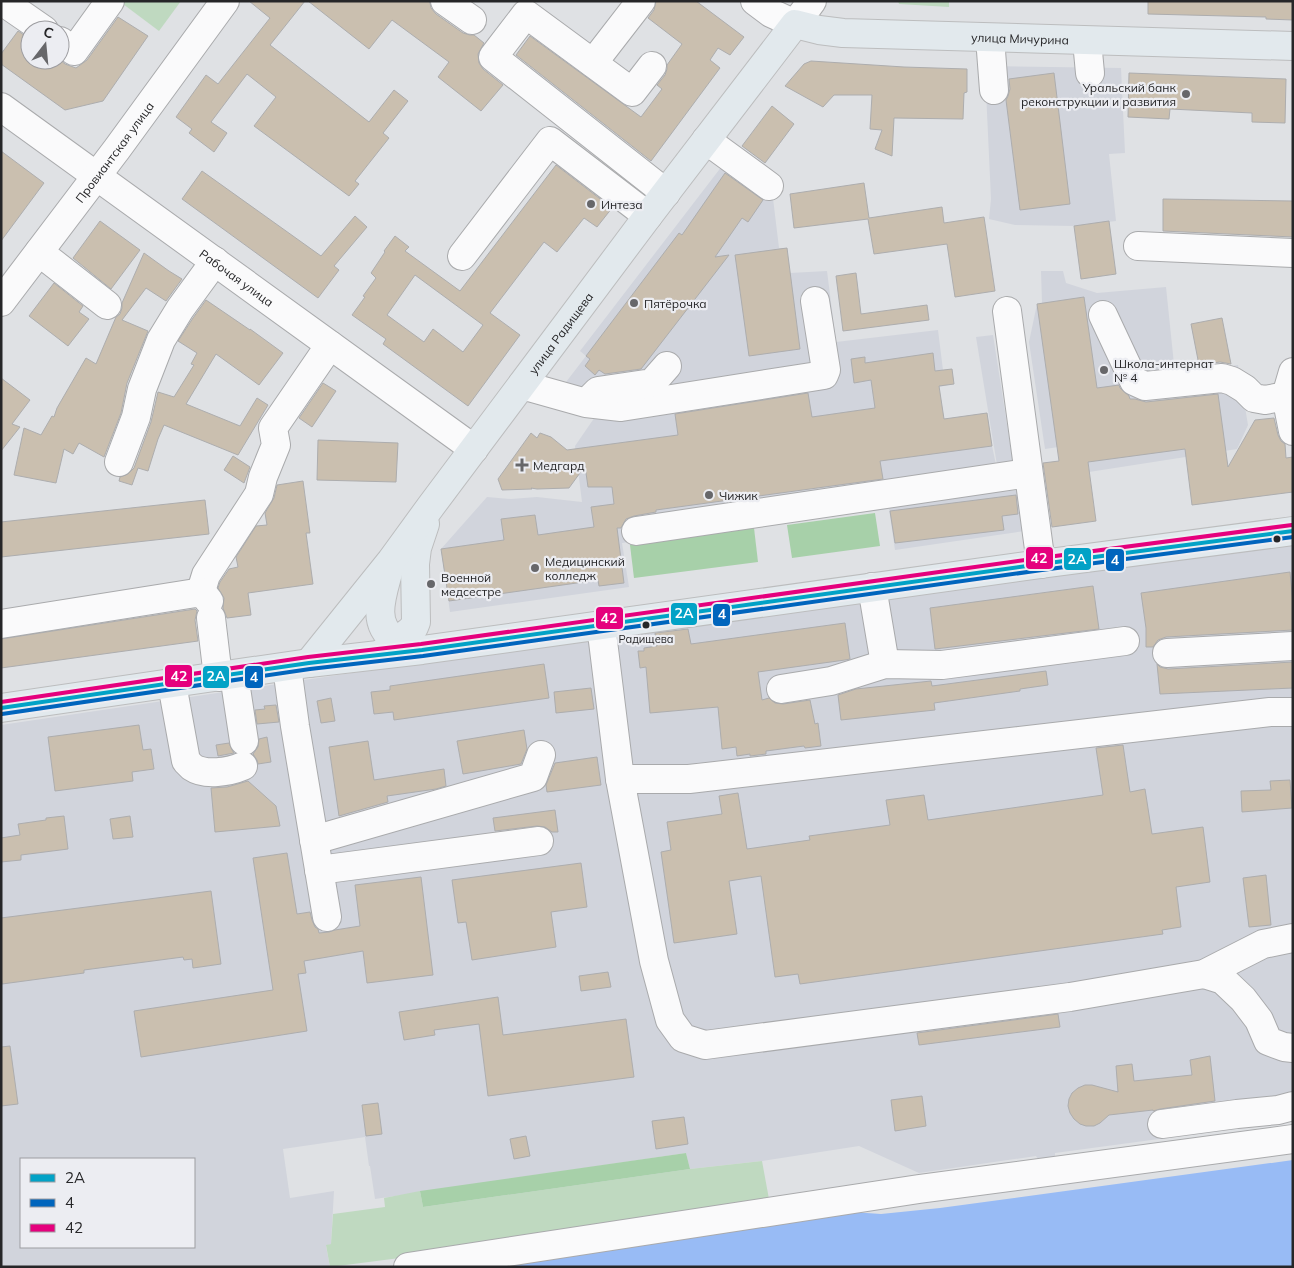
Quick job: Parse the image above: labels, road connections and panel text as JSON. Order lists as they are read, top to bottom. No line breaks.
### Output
{"streets":{"main road":["улица Мичурина","улица Радищева"],"street":["Провиантская улица","Рабочая улица"]},"crossings":[["улица Мичурина","улица Радищева"],["Провиантская улица","Рабочая улица"],["Рабочая улица","улица Радищева"]],"places":{"other":["Уральский банк реконструкции и развития","Интеза","Пятёрочка","Школа-интернат № 4","Чижик","Медицинский колледж","Военной медсестре","Радищева"],"health":["Медгард"]},"lines":["transit line 42","transit line 2А","transit line 4"],"legend":["2А","4","42"],"north":"top"}
